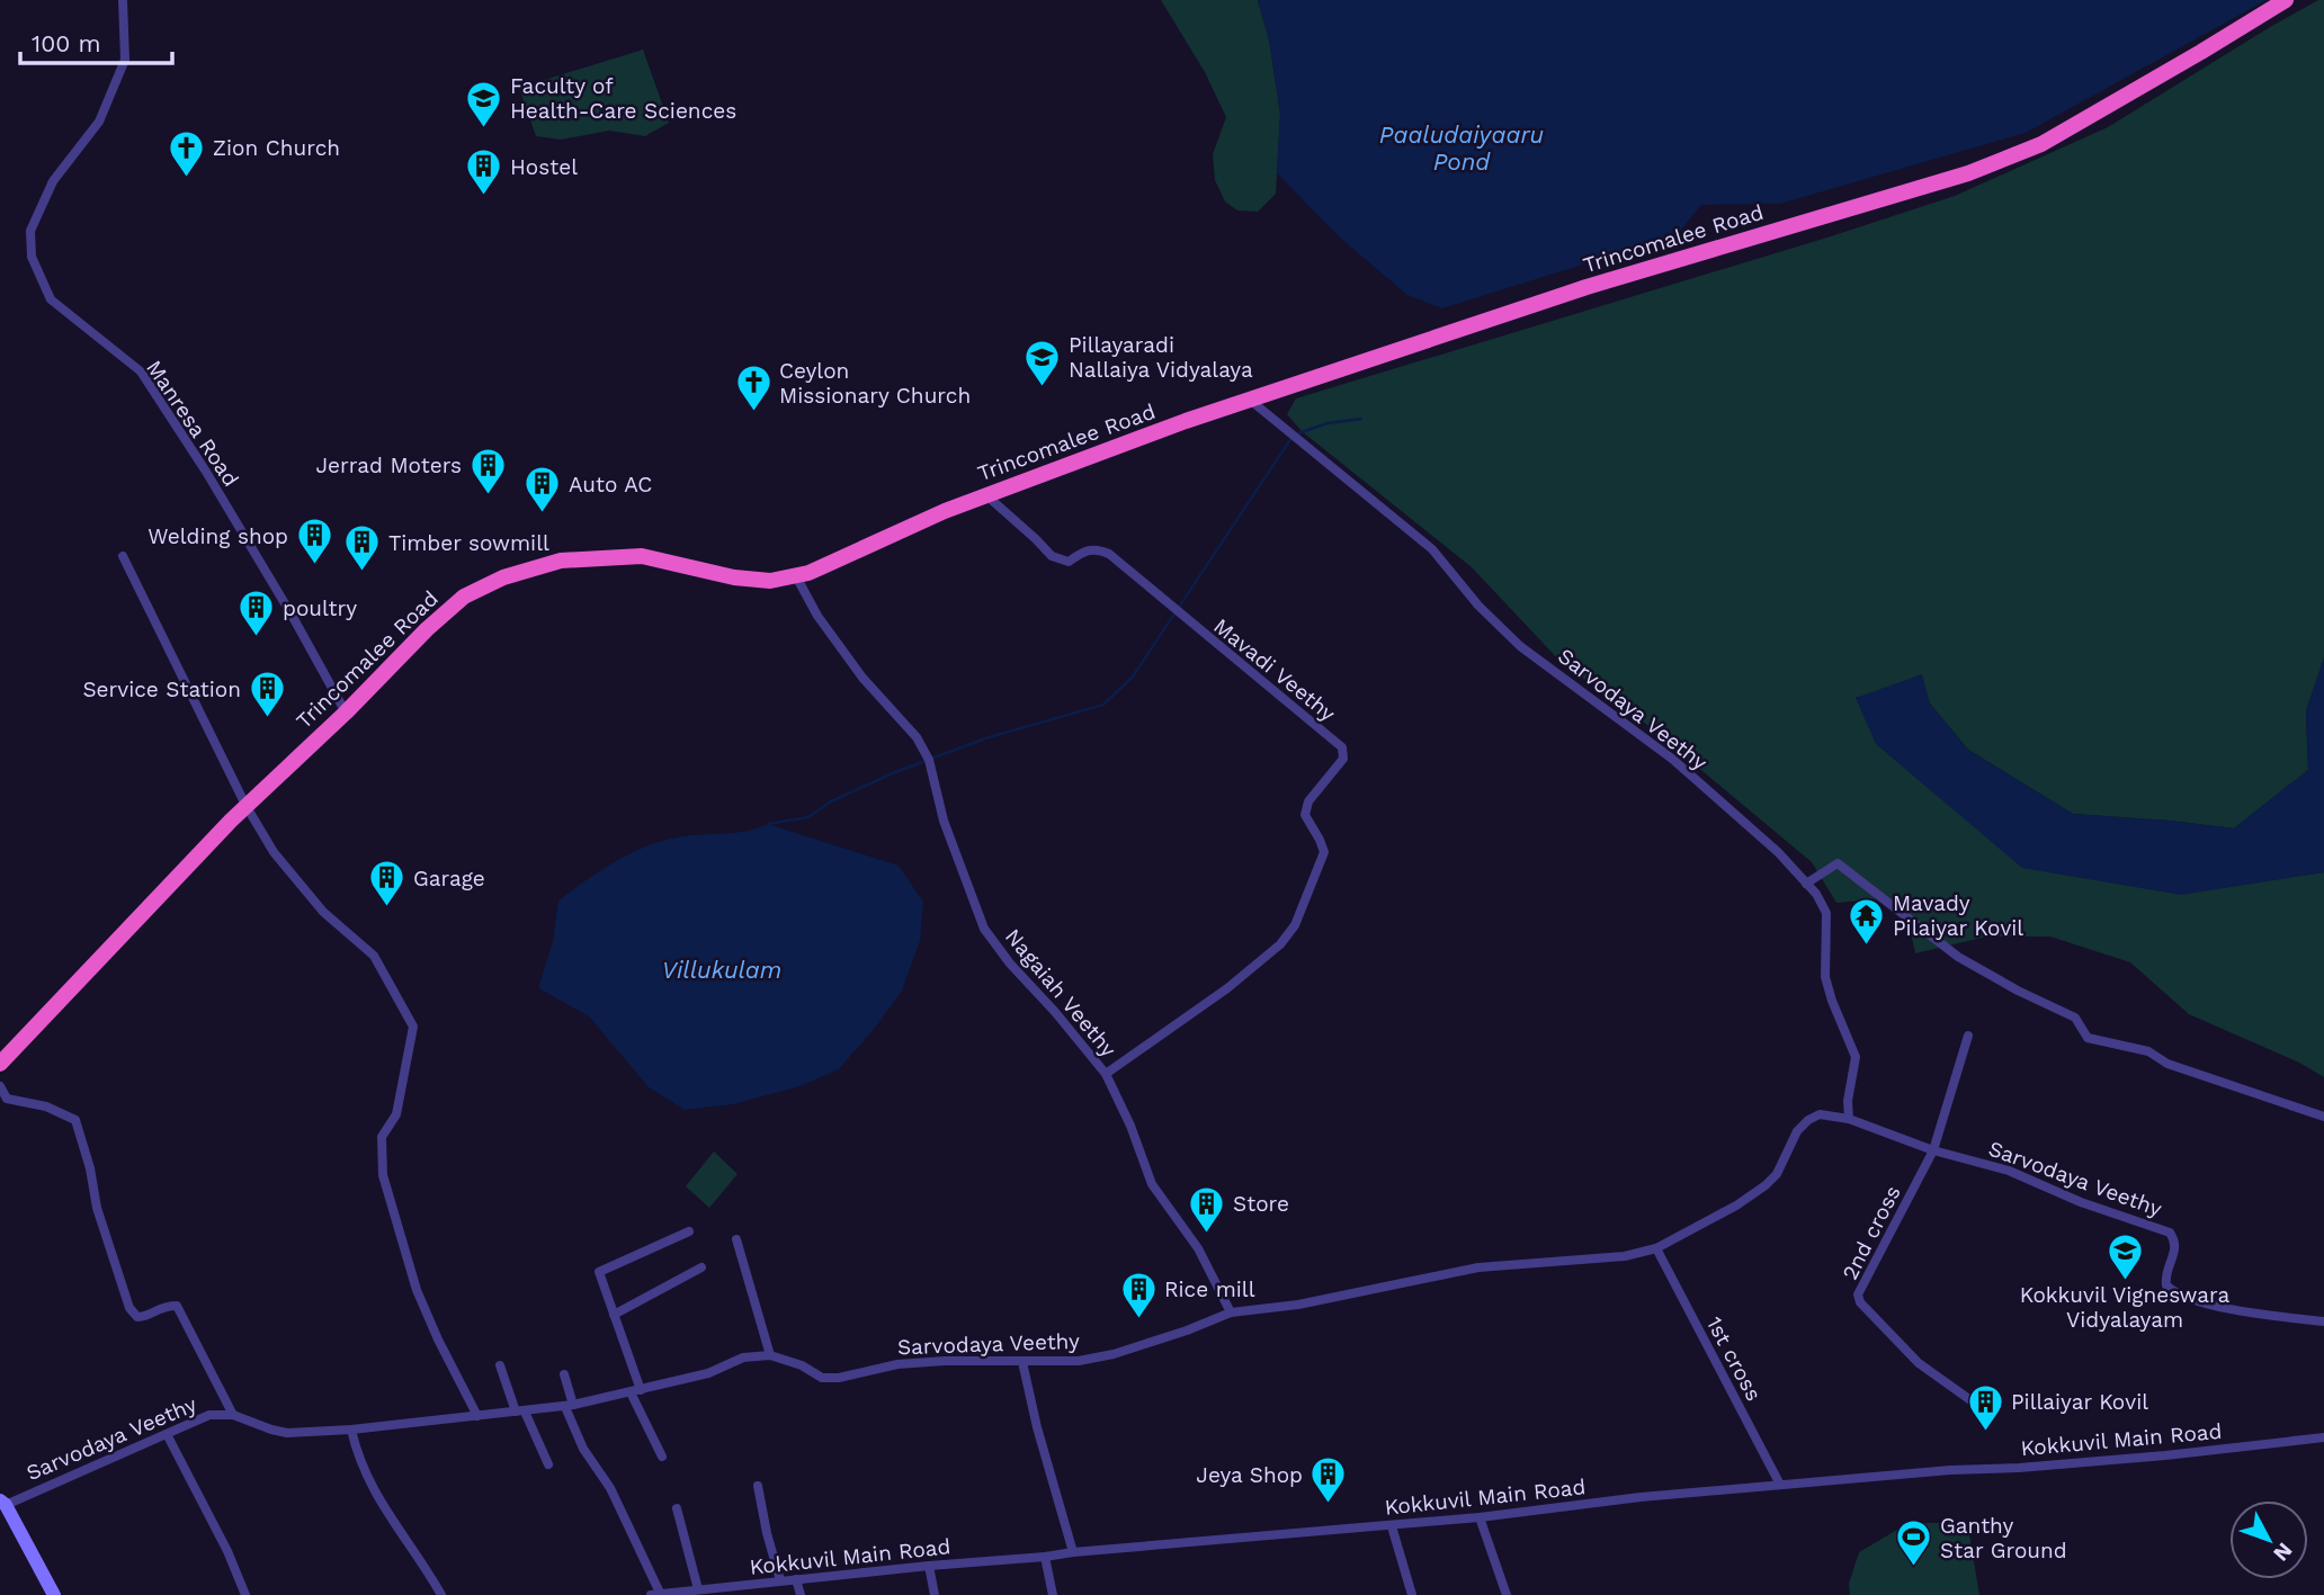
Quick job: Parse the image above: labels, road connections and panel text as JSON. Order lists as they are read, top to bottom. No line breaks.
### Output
{"streets":{"highway":["Trincomalee Road"],"street":["Manresa Road","Mavadi Veethy","Sarvodaya Veethy","Nagaiah Veethy","2nd cross","1st cross","Kokkuvil Main Road"]},"crossings":[["Trincomalee Road","Manresa Road"],["Trincomalee Road","Mavadi Veethy"],["Trincomalee Road","Sarvodaya Veethy"],["Trincomalee Road","Nagaiah Veethy"],["Mavadi Veethy","Nagaiah Veethy"],["Sarvodaya Veethy","Nagaiah Veethy"],["Sarvodaya Veethy","2nd cross"],["Sarvodaya Veethy","1st cross"],["1st cross","Kokkuvil Main Road"]],"water":["Paaludaiyaaru Pond","Villukulam"],"places":{"school or university":["Faculty of Health-Care Sciences","Pillayaradi Nallaiya Vidyalaya","Kokkuvil Vigneswara Vidyalayam"],"church":["Zion Church","Ceylon Missionary Church"],"building":["Hostel","Jerrad Moters","Auto AC","Welding shop","Timber sowmill","poultry","Service Station","Garage","Store","Rice mill","Pillaiyar Kovil","Jeya Shop"],"temple":["Mavady Pilaiyar Kovil"],"sports":["Ganthy Star Ground"]},"scale_bar":"100 m","north":"bottom right"}
